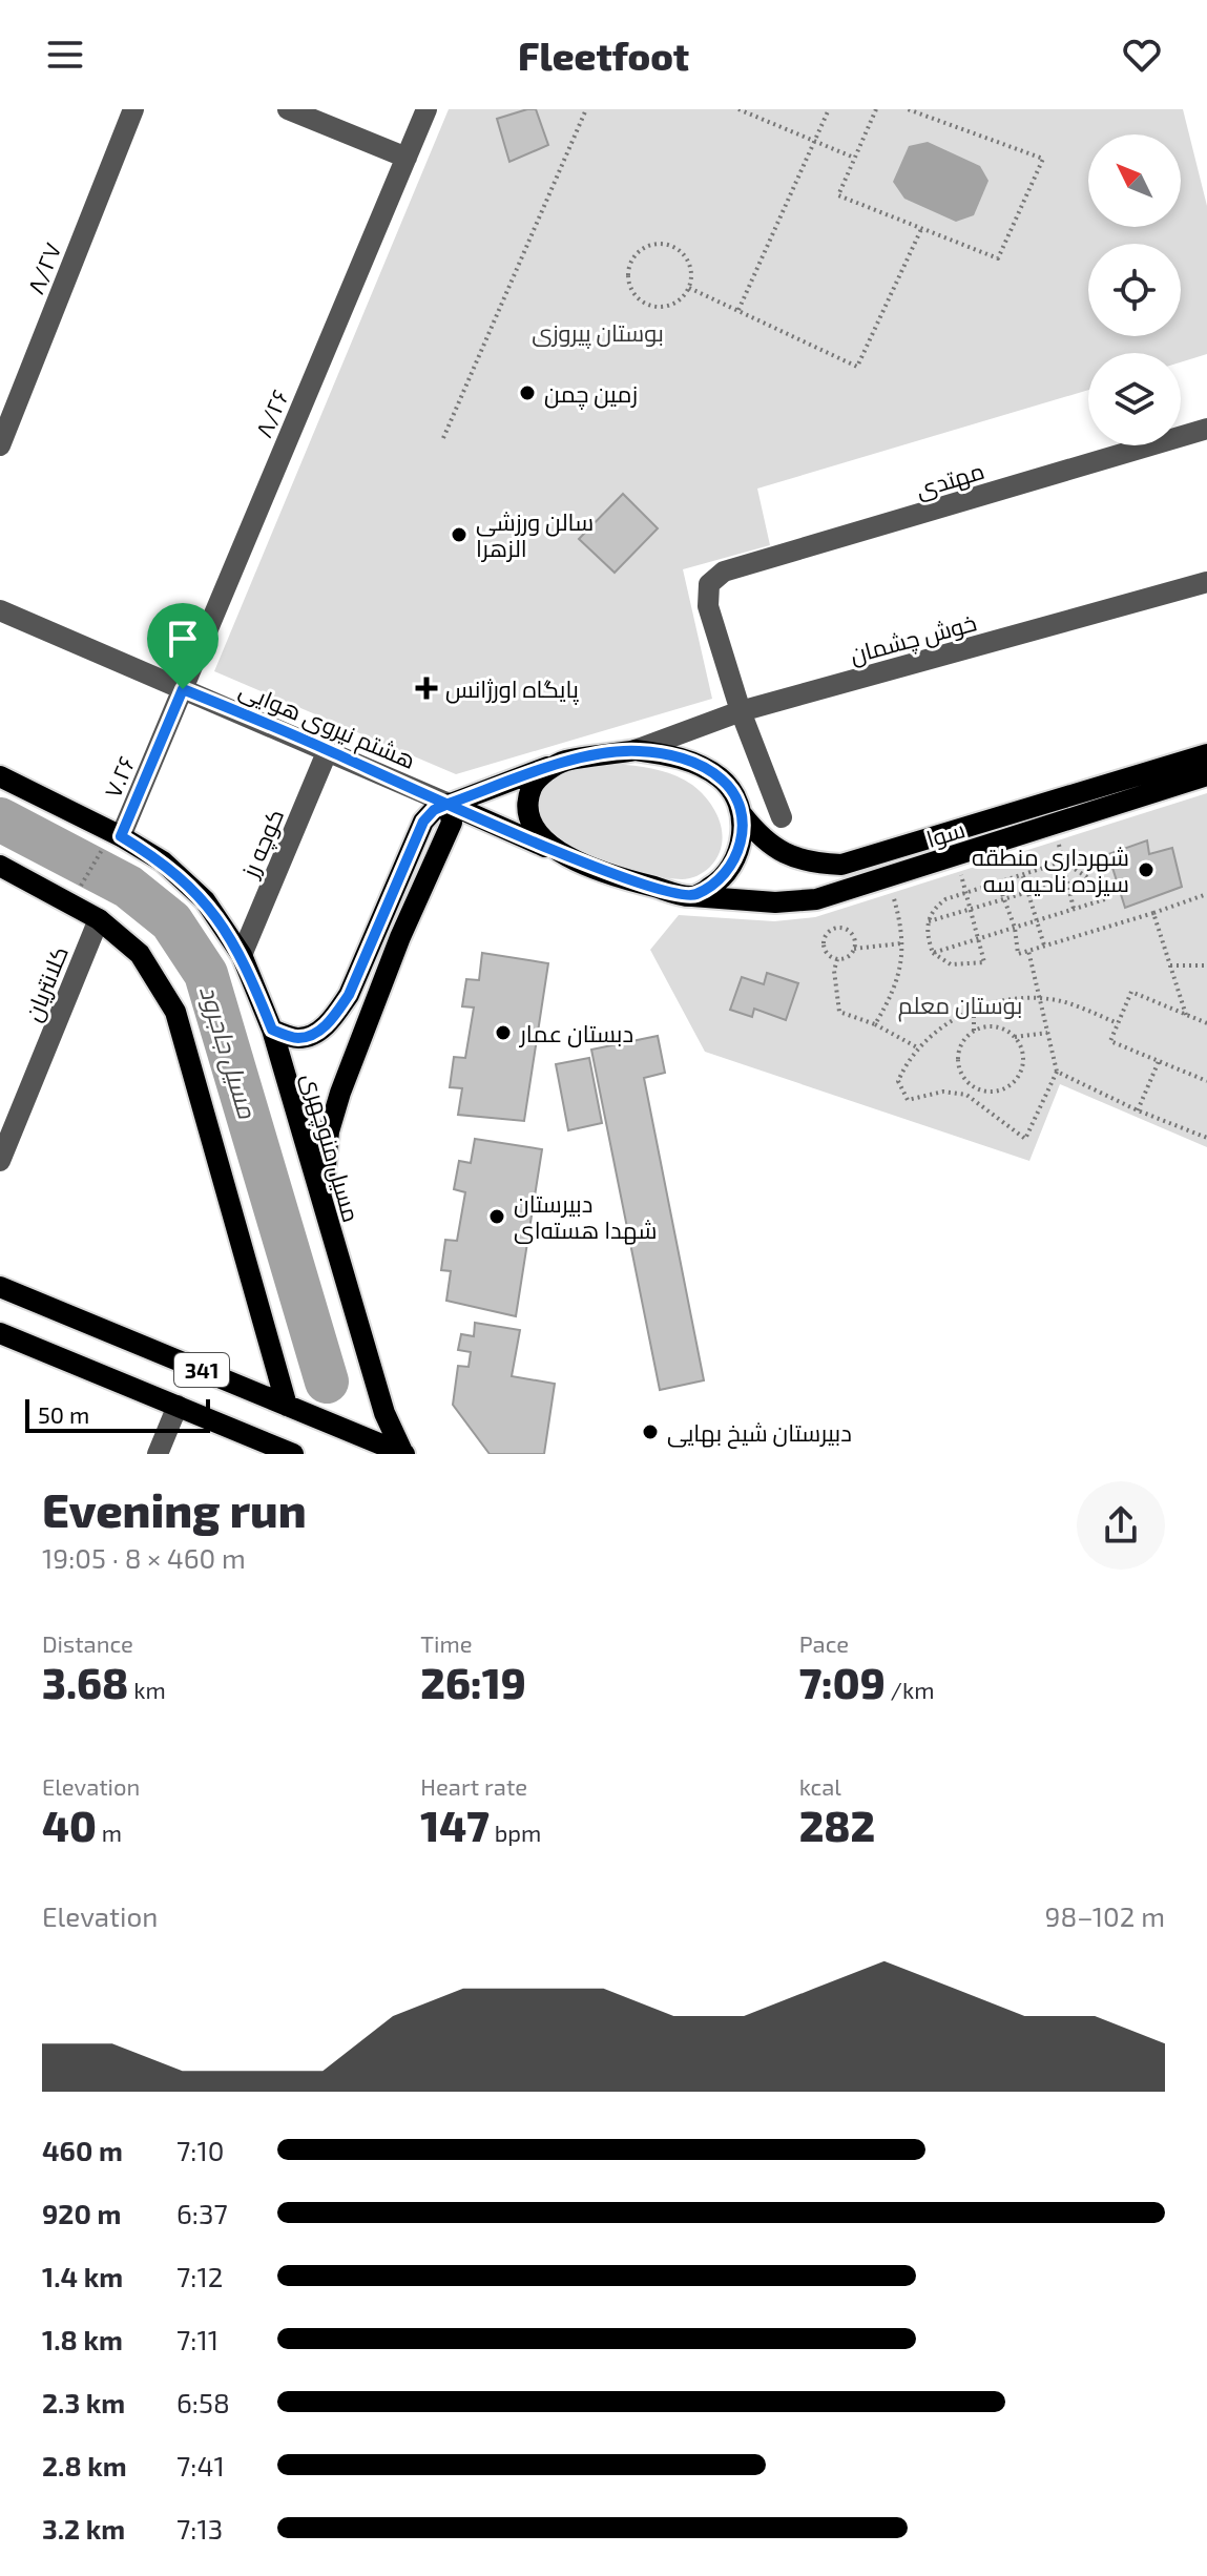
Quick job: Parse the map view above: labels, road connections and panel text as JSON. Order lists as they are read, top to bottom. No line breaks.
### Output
{"streets":{"main road":["سوا","مسیل منوچهری","341"],"street":["۸/۲۷","۸/۲۶","مهتدی","خوش چشمان","هشتم نیروی هوایی","۷.۲۶","کوچه رز","کلانتریان"]},"crossings":[["۸/۲۶","هشتم نیروی هوایی"],["۸/۲۶","۷.۲۶"],["مهتدی","خوش چشمان"],["خوش چشمان","سوا"],["هشتم نیروی هوایی","۷.۲۶"],["هشتم نیروی هوایی","کوچه رز"],["۷.۲۶","مسیل منوچهری"],["کوچه رز","مسیل منوچهری"],["مسیل منوچهری","341"]],"water":["مسیل جاجرود"],"parks":["بوستان پیروزی","بوستان معلم"],"places":{"other":["زمین چمن","سالن ورزشی الزهرا","شهرداری منطقه سیزده ناحیه سه","دبستان عمار","دبیرستان شهدا هسته‌ای","دبیرستان شیخ بهایی"],"health":["پایگاه اورژانس"]},"scale_bar":"50 m","north":"top left","page":{"header":"Fleetfoot","scale":"50 m","heading":["Evening run","19:05 · 8 × 460 m"],"stats":[["Distance","3.68 km"],["Time","26:19"],["Pace","7:09 /km"],["Elevation","40 m"],["Heart rate","147 bpm"],["kcal","282"]],"chart":["Elevation","98–102 m"],"list":[{"name":"460 m","note":"7:10"},{"name":"920 m","note":"6:37"},{"name":"1.4 km","note":"7:12"},{"name":"1.8 km","note":"7:11"},{"name":"2.3 km","note":"6:58"},{"name":"2.8 km","note":"7:41"},{"name":"3.2 km","note":"7:13"}]}}
